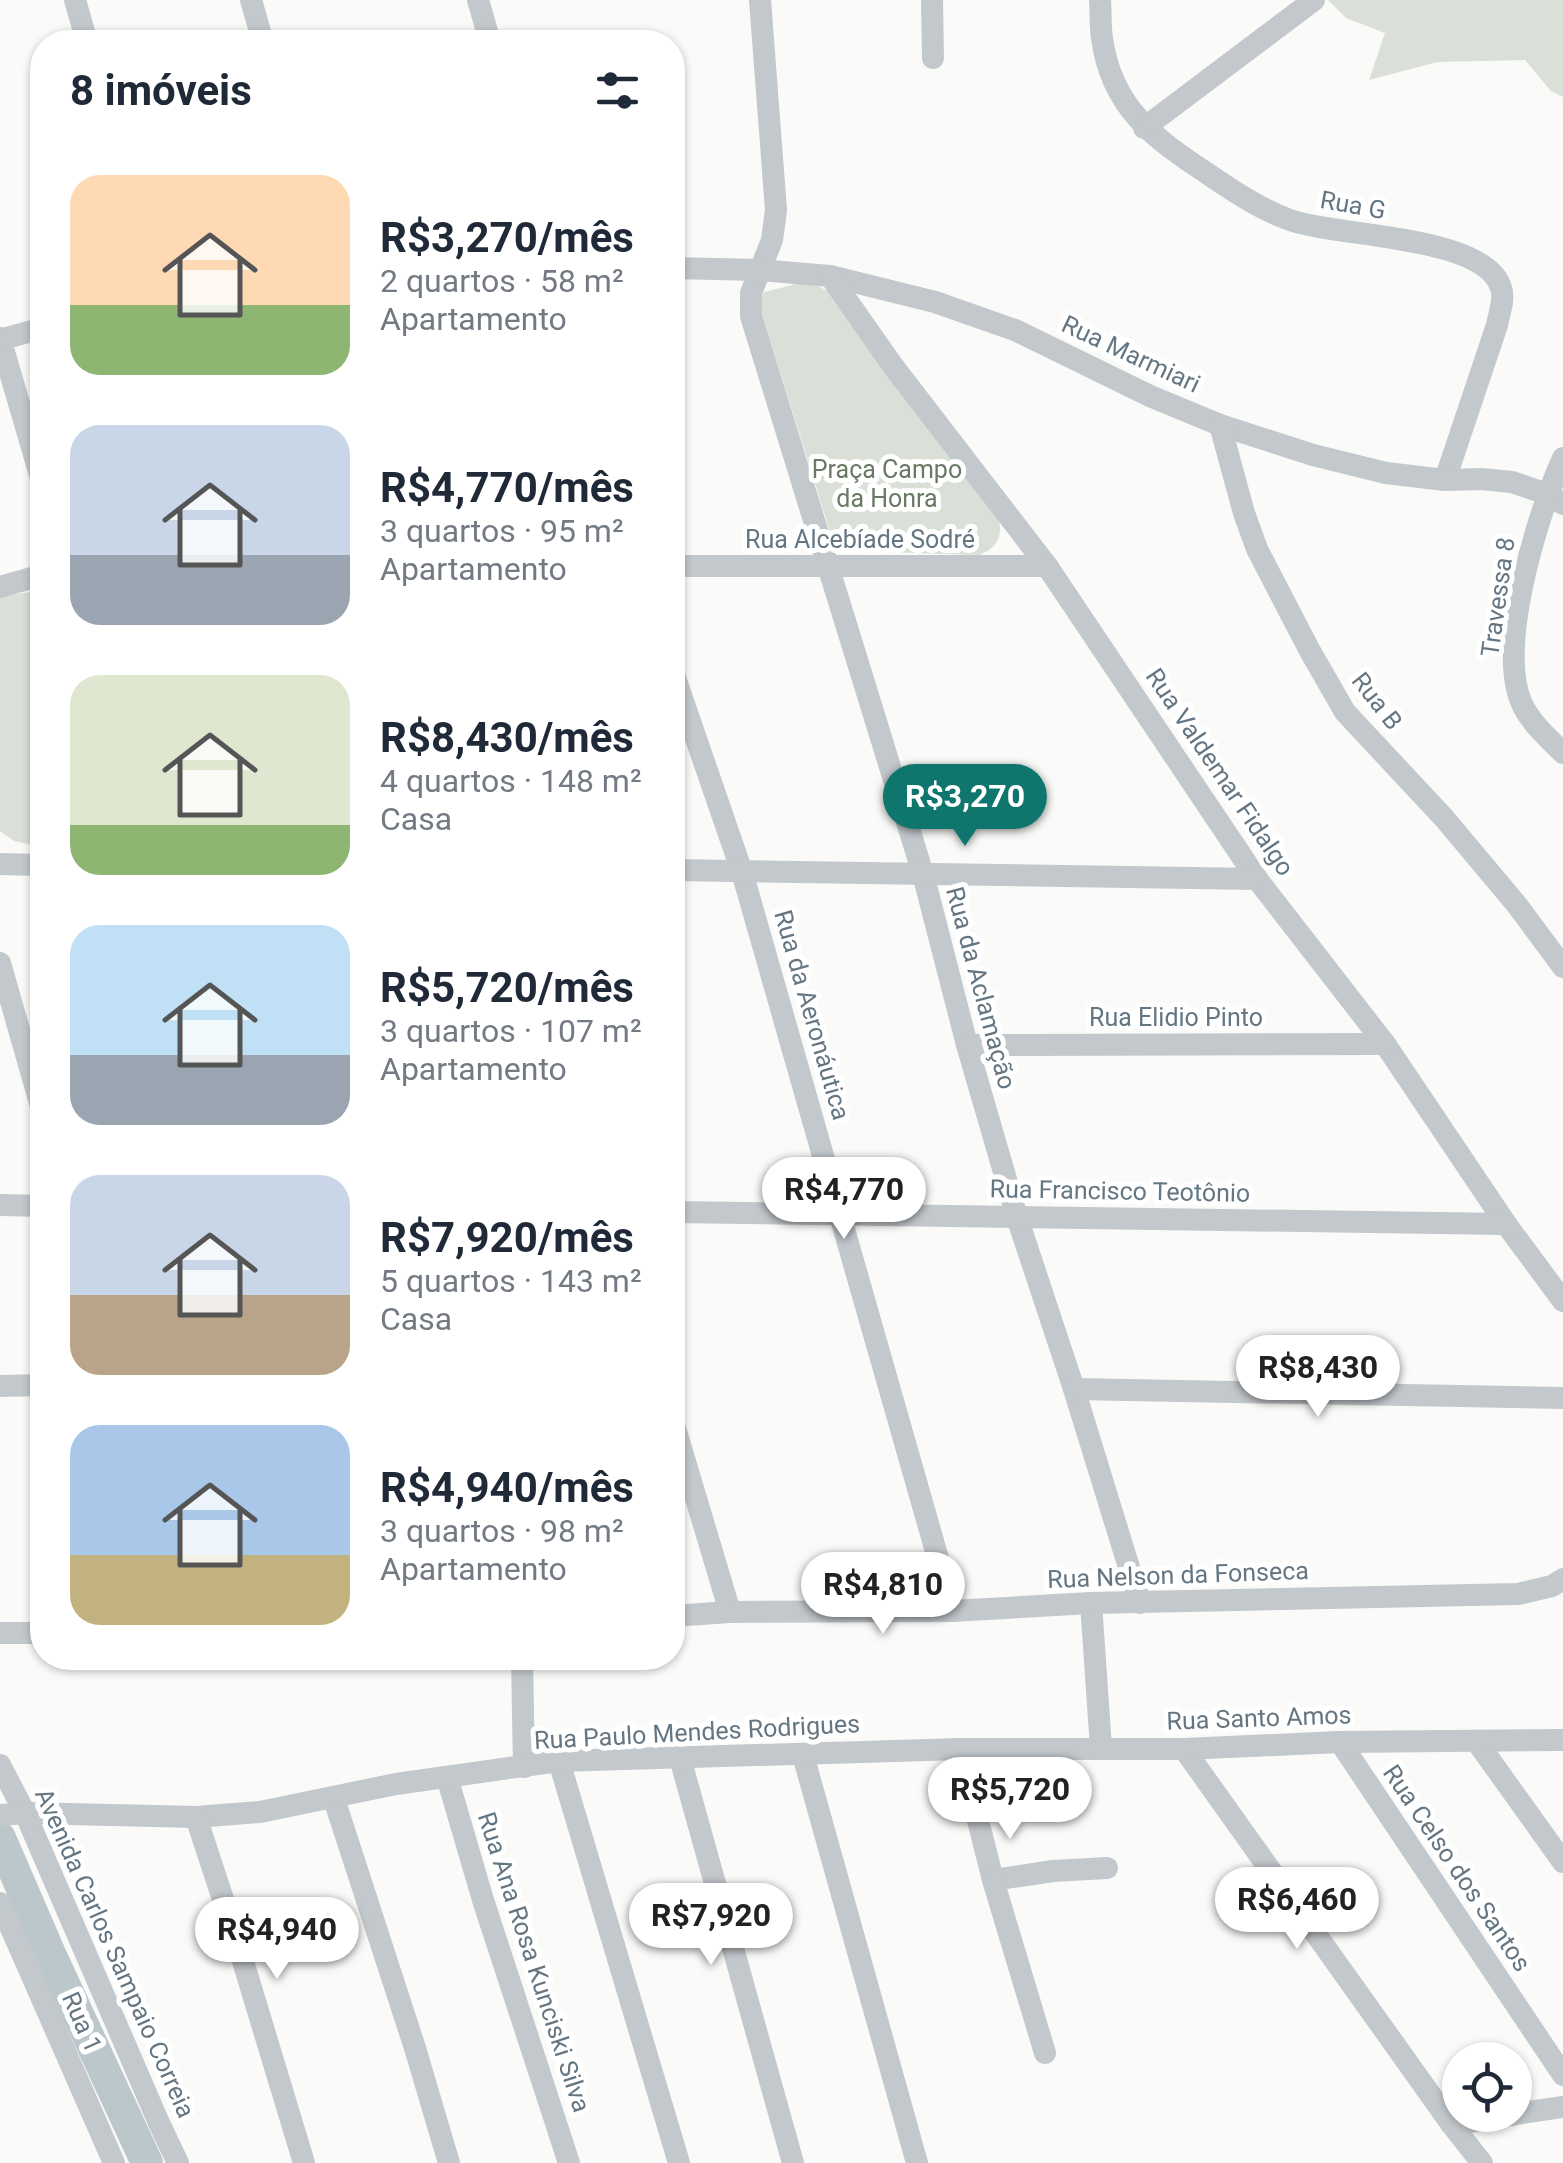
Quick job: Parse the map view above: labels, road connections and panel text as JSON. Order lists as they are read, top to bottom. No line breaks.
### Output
{"streets":{"street":["Rua G","Rua Marmiari","Rua Alcebíade Sodré","Travessa 8","Rua B","Rua Valdemar Fidalgo","Rua da Aclamação","Rua da Aeronáutica","Rua Elidio Pinto","Rua Francisco Teotônio","Rua Nelson da Fonseca","Rua Santo Amos","Rua Paulo Mendes Rodrigues","Rua Celso dos Santos","Avenida Carlos Sampaio Correia","Rua Ana Rosa Kunciski Silva","Rua 1"]},"crossings":[["Rua G","Rua Marmiari"],["Rua Marmiari","Travessa 8"],["Rua Marmiari","Rua B"],["Rua Marmiari","Rua Valdemar Fidalgo"],["Rua Marmiari","Rua da Aclamação"],["Rua Alcebíade Sodré","Rua Valdemar Fidalgo"],["Rua Alcebíade Sodré","Rua da Aclamação"],["Rua Valdemar Fidalgo","Rua Elidio Pinto"],["Rua Valdemar Fidalgo","Rua Francisco Teotônio"],["Rua da Aclamação","Rua Elidio Pinto"],["Rua da Aclamação","Rua Francisco Teotônio"],["Rua da Aclamação","Rua Nelson da Fonseca"],["Rua da Aeronáutica","Rua Francisco Teotônio"],["Rua da Aeronáutica","Rua Nelson da Fonseca"],["Rua Santo Amos","Rua Paulo Mendes Rodrigues"],["Rua Santo Amos","Rua Celso dos Santos"],["Rua Paulo Mendes Rodrigues","Avenida Carlos Sampaio Correia"],["Rua Paulo Mendes Rodrigues","Rua Ana Rosa Kunciski Silva"]],"parks":["Praça Campo da Honra"],"page":{"heading":"8 imóveis","list":[{"name":"R$3,270/mês","note":"2 quartos · 58 m² · Apartamento"},{"name":"R$4,770/mês","note":"3 quartos · 95 m² · Apartamento"},{"name":"R$8,430/mês","note":"4 quartos · 148 m² · Casa"},{"name":"R$5,720/mês","note":"3 quartos · 107 m² · Apartamento"},{"name":"R$7,920/mês","note":"5 quartos · 143 m² · Casa"},{"name":"R$4,940/mês","note":"3 quartos · 98 m² · Apartamento"}],"price":["R$3,270","R$4,770","R$8,430","R$4,810","R$5,720","R$6,460","R$7,920","R$4,940"]}}
